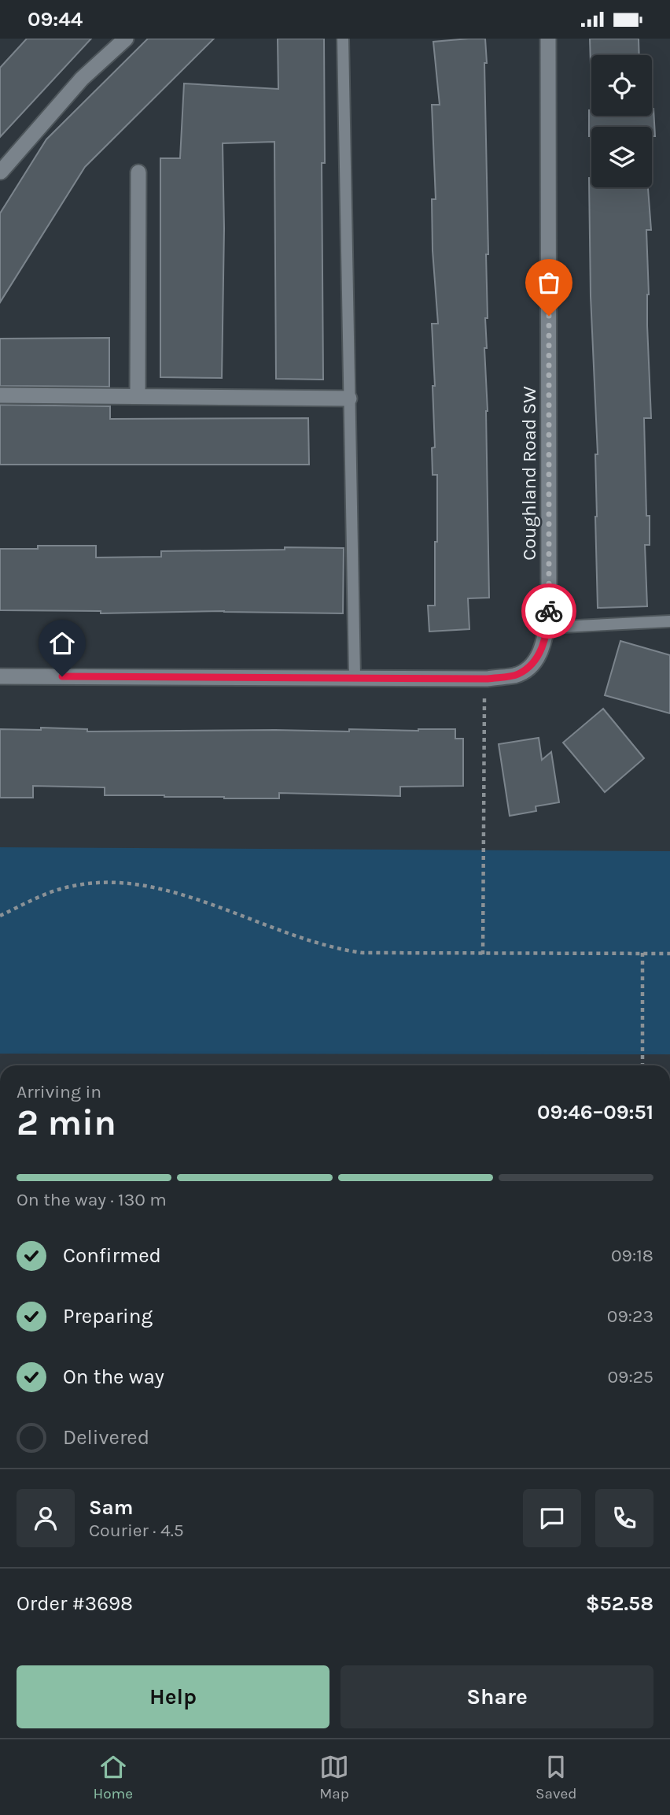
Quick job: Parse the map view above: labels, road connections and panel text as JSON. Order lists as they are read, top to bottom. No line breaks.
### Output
{"streets":{"street":["Coughland Road SW"]},"page":{"status":"09:44","heading":["2 min","Arriving in","09:46–09:51"],"panel":["Sam","Courier · 4.5","Order #3698","$52.58"],"bar":"On the way · 130 m","list":[["Confirmed","09:18"],["Preparing","09:23"],["On the way","09:25"],"Delivered"],"buttons":["Help","Share"],"tabs":["Home","Map","Saved"]}}
